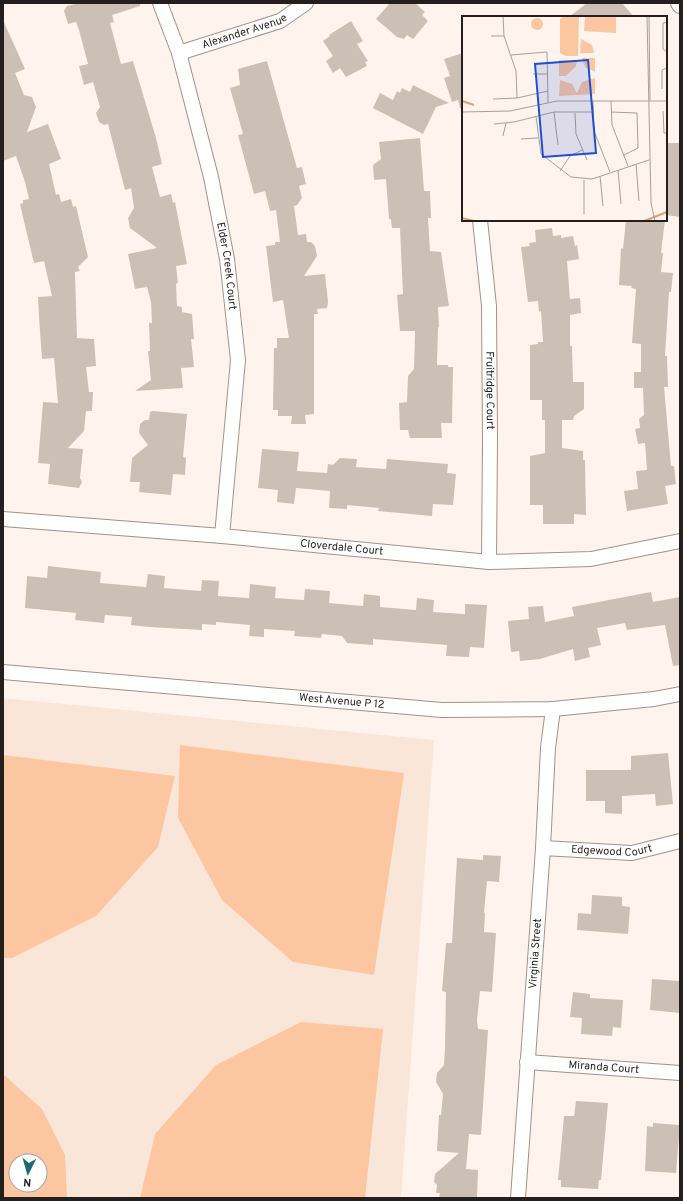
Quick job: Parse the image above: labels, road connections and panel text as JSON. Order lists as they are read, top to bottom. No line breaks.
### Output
{"streets":{"street":["Alexander Avenue","Elder Creek Court","Fruitridge Court","Cloverdale Court","West Avenue P 12","Edgewood Court","Virginia Street","Miranda Court"]},"crossings":[["Alexander Avenue","Elder Creek Court"],["Elder Creek Court","Cloverdale Court"],["Fruitridge Court","Cloverdale Court"],["West Avenue P 12","Virginia Street"],["Edgewood Court","Virginia Street"],["Virginia Street","Miranda Court"]],"north":"bottom"}
